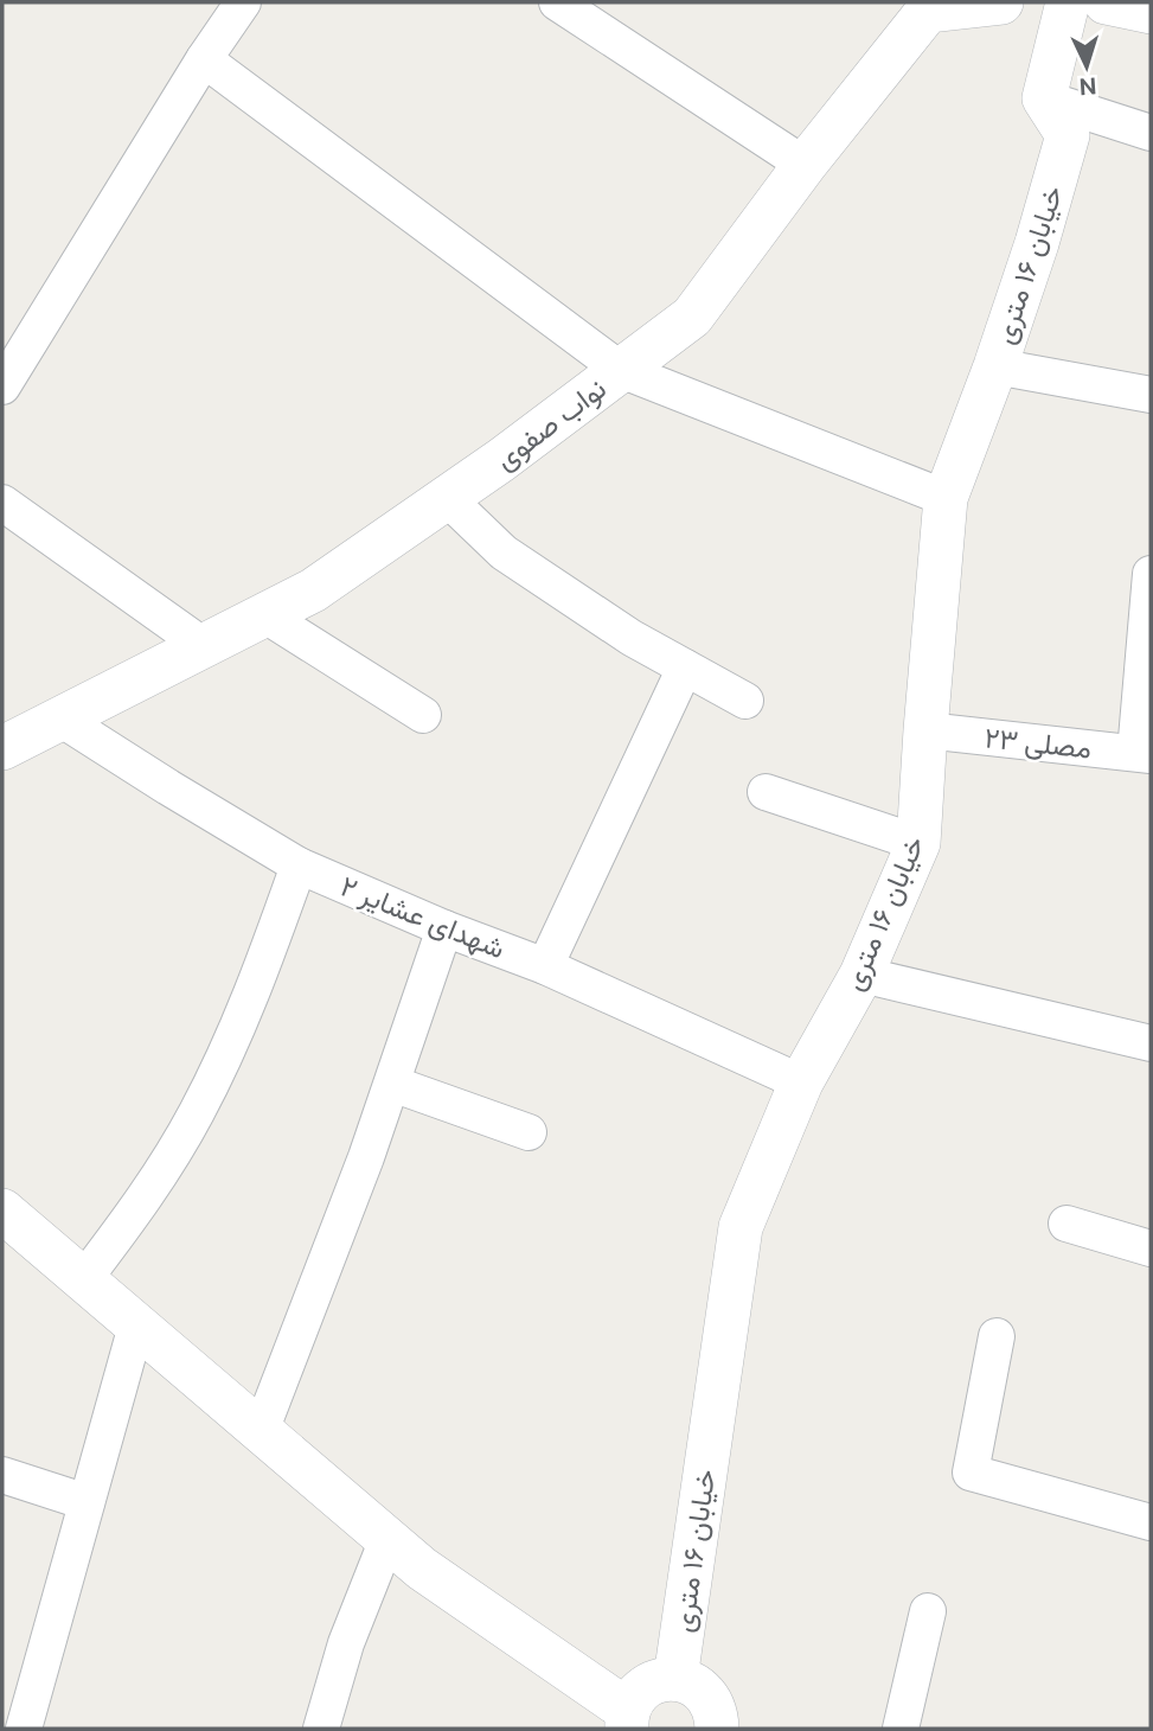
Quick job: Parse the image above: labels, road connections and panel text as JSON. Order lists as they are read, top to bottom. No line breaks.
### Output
{"streets":{"street":["خیابان ۱۶ متری","نواب صفوی","مصلی ۲۳","شهدای عشایر ۲"]},"crossings":[["خیابان ۱۶ متری","مصلی ۲۳"],["خیابان ۱۶ متری","شهدای عشایر ۲"],["نواب صفوی","شهدای عشایر ۲"]],"north":"bottom"}
